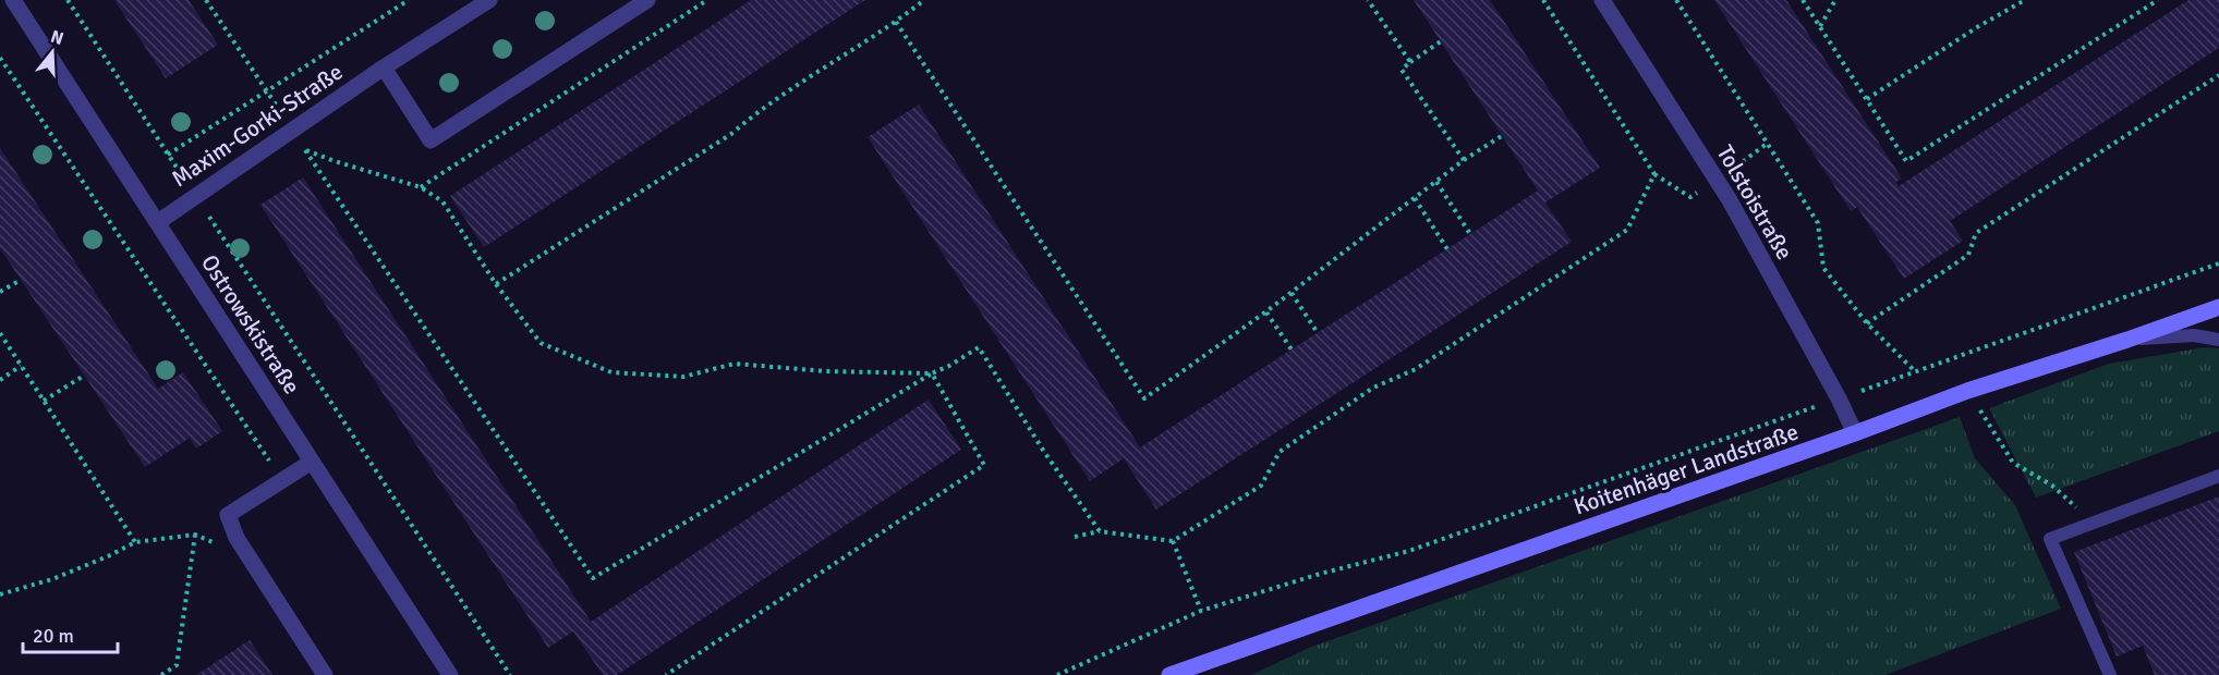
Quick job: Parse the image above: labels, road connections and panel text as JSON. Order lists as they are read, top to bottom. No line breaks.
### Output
{"streets":{"main road":["Koitenhäger Landstraße"],"street":["Maxim-Gorki-Straße","Tolstoistraße","Ostrowskistraße"]},"crossings":[["Maxim-Gorki-Straße","Ostrowskistraße"],["Tolstoistraße","Koitenhäger Landstraße"]],"scale_bar":"20 m","north":"top"}
